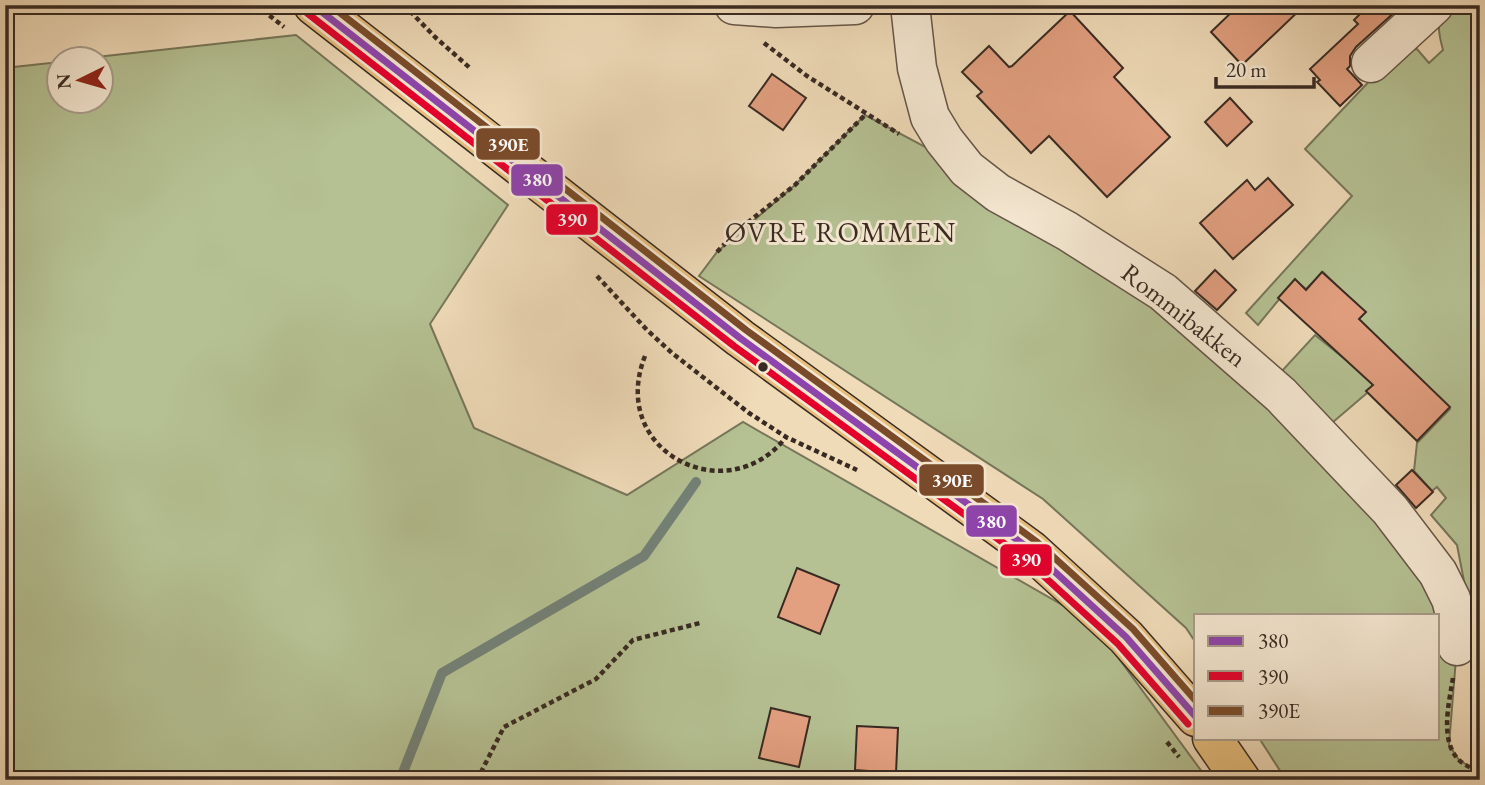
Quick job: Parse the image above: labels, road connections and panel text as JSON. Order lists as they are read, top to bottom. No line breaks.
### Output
{"streets":{"street":["Rommibakken"]},"districts":["ØVRE ROMMEN"],"lines":["transit line 380","transit line 390E","transit line 390"],"legend":["380","390","390E"],"scale_bar":"20 m","north":"left"}
